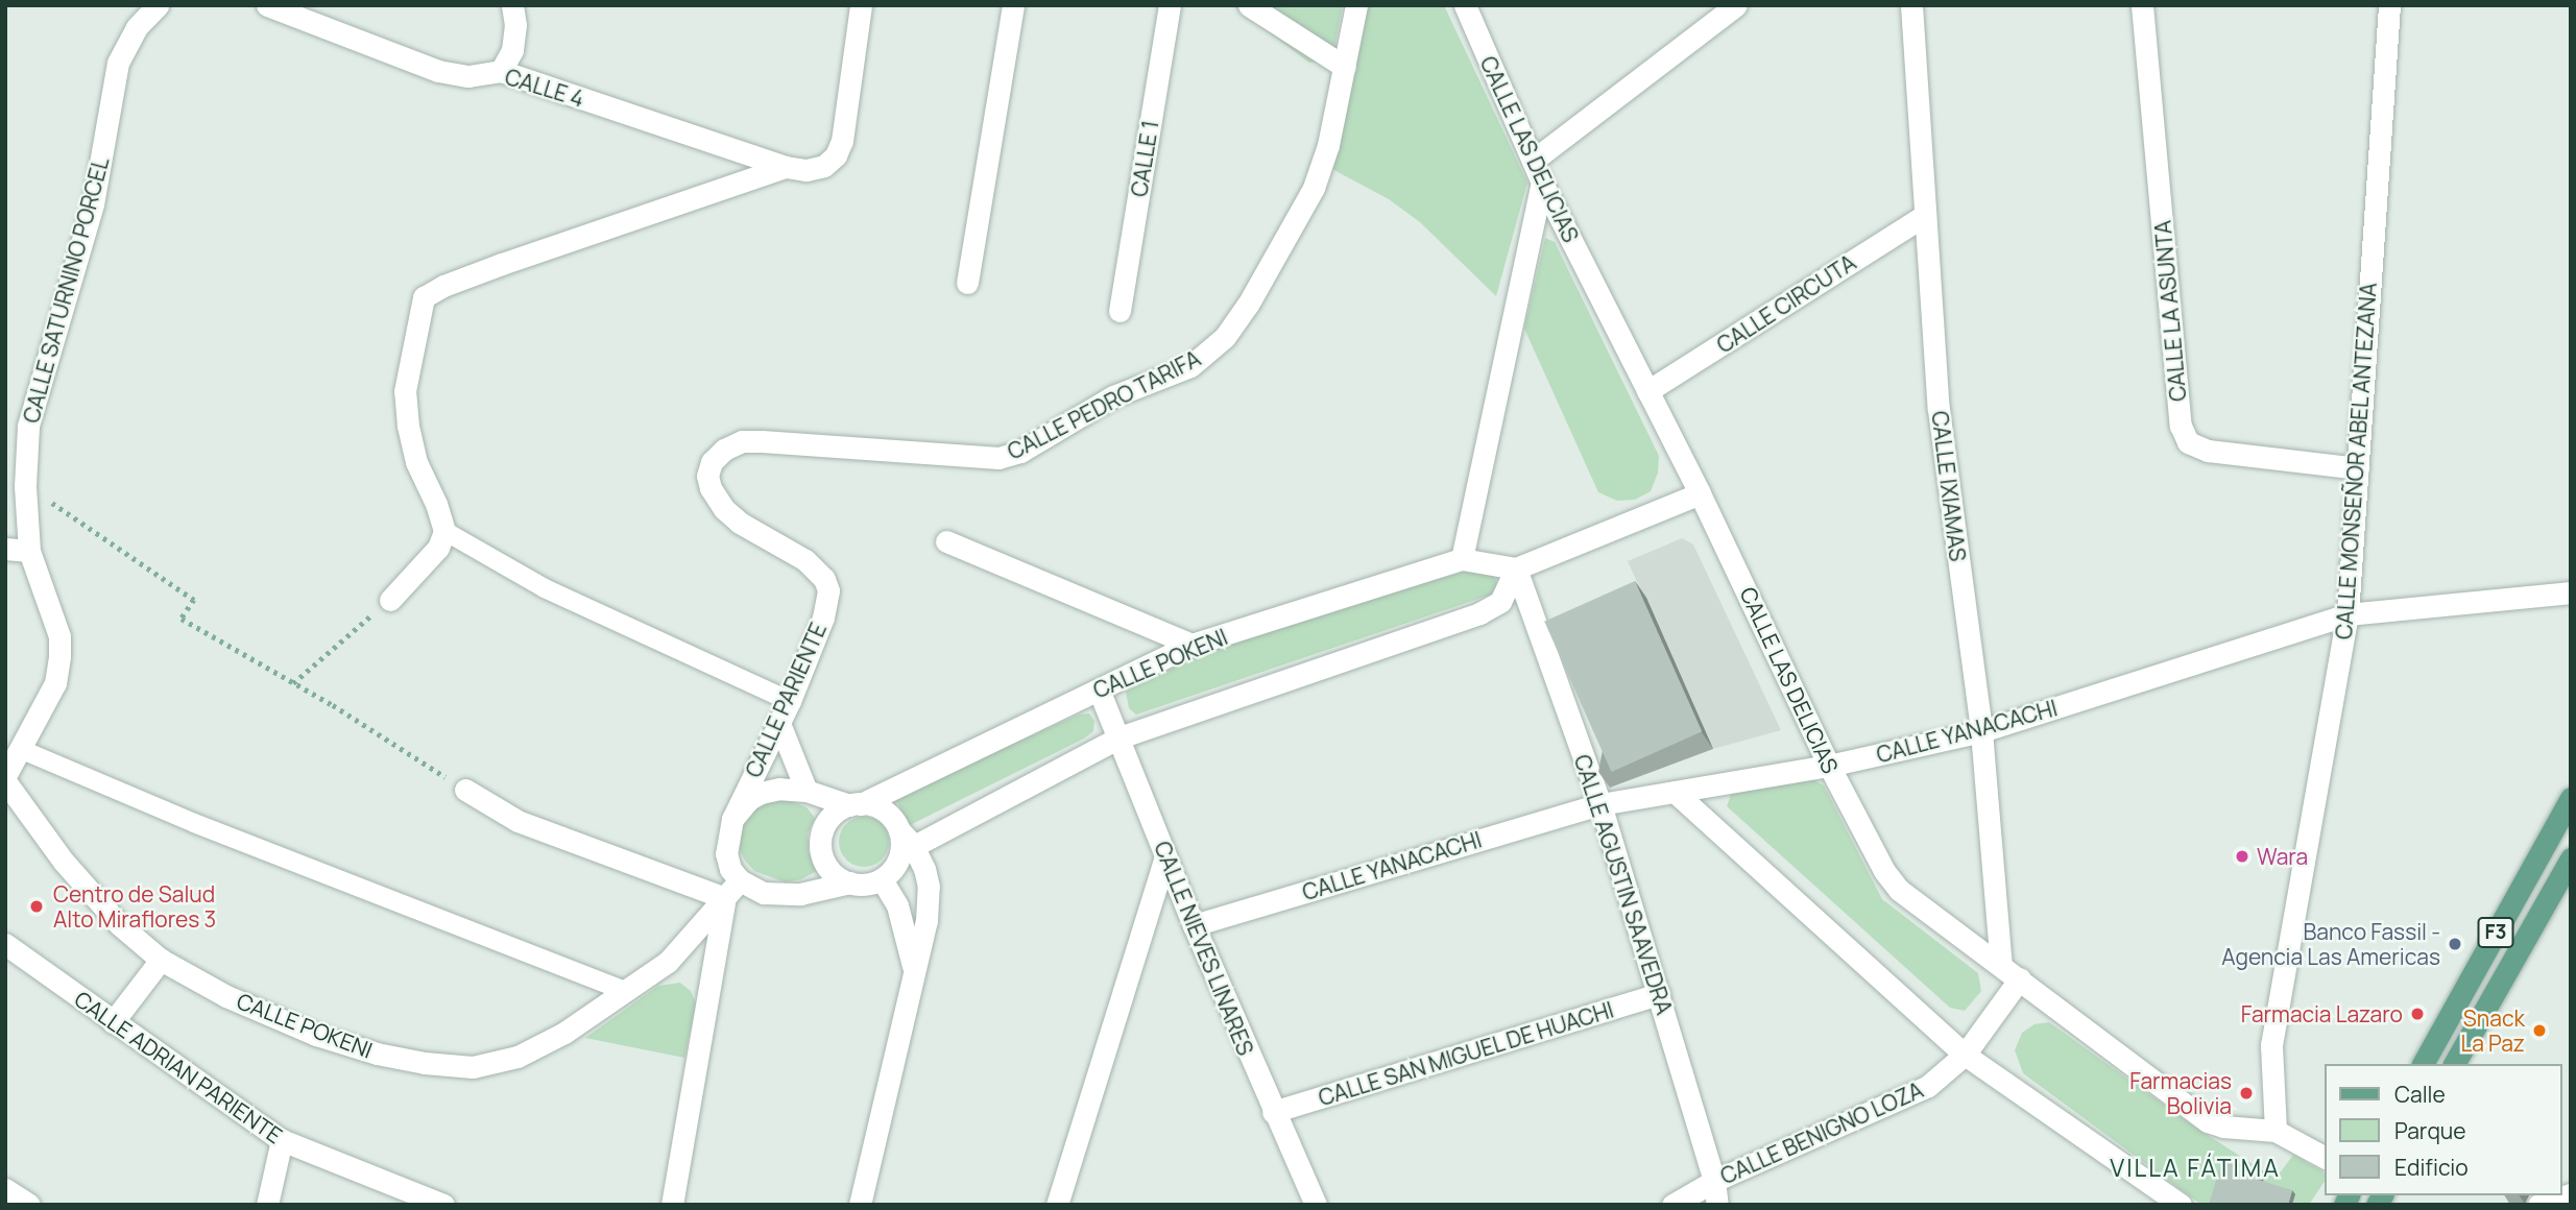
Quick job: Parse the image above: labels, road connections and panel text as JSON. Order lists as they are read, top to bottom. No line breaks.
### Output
{"streets":{"main road":["F3"],"street":["CALLE 4","CALLE LAS DELICIAS","CALLE 1","CALLE SATURNINO PORCEL","CALLE CIRCUTA","CALLE LA ASUNTA","CALLE PEDRO TARIFA","CALLE MONSEÑOR ABEL ANTEZANA","CALLE IXIAMAS","CALLE POKENI","CALLE PARIENTE","CALLE YANACACHI","CALLE AGUSTIN SAAVEDRA","CALLE NIEVES LINARES","CALLE SAN MIGUEL DE HUACHI","CALLE ADRIAN PARIENTE","CALLE BENIGNO LOZA"]},"crossings":[["CALLE LAS DELICIAS","CALLE CIRCUTA"],["CALLE LAS DELICIAS","CALLE MONSEÑOR ABEL ANTEZANA"],["CALLE LAS DELICIAS","CALLE IXIAMAS"],["CALLE LAS DELICIAS","CALLE YANACACHI"],["CALLE SATURNINO PORCEL","CALLE POKENI"],["CALLE CIRCUTA","CALLE IXIAMAS"],["CALLE LA ASUNTA","CALLE MONSEÑOR ABEL ANTEZANA"],["CALLE PEDRO TARIFA","CALLE PARIENTE"],["CALLE MONSEÑOR ABEL ANTEZANA","CALLE YANACACHI"],["CALLE IXIAMAS","CALLE YANACACHI"],["CALLE POKENI","CALLE PARIENTE"],["CALLE POKENI","CALLE AGUSTIN SAAVEDRA"],["CALLE POKENI","CALLE NIEVES LINARES"],["CALLE YANACACHI","CALLE AGUSTIN SAAVEDRA"],["CALLE YANACACHI","CALLE NIEVES LINARES"],["CALLE AGUSTIN SAAVEDRA","CALLE SAN MIGUEL DE HUACHI"],["CALLE AGUSTIN SAAVEDRA","CALLE BENIGNO LOZA"],["CALLE NIEVES LINARES","CALLE SAN MIGUEL DE HUACHI"]],"districts":["VILLA FÁTIMA"],"places":["Wara","Centro de Salud Alto Miraflores 3","Banco Fassil - Agencia Las Americas","Farmacia Lazaro","Snack La Paz","Farmacias Bolivia"],"legend":["Calle","Parque","Edificio"]}
